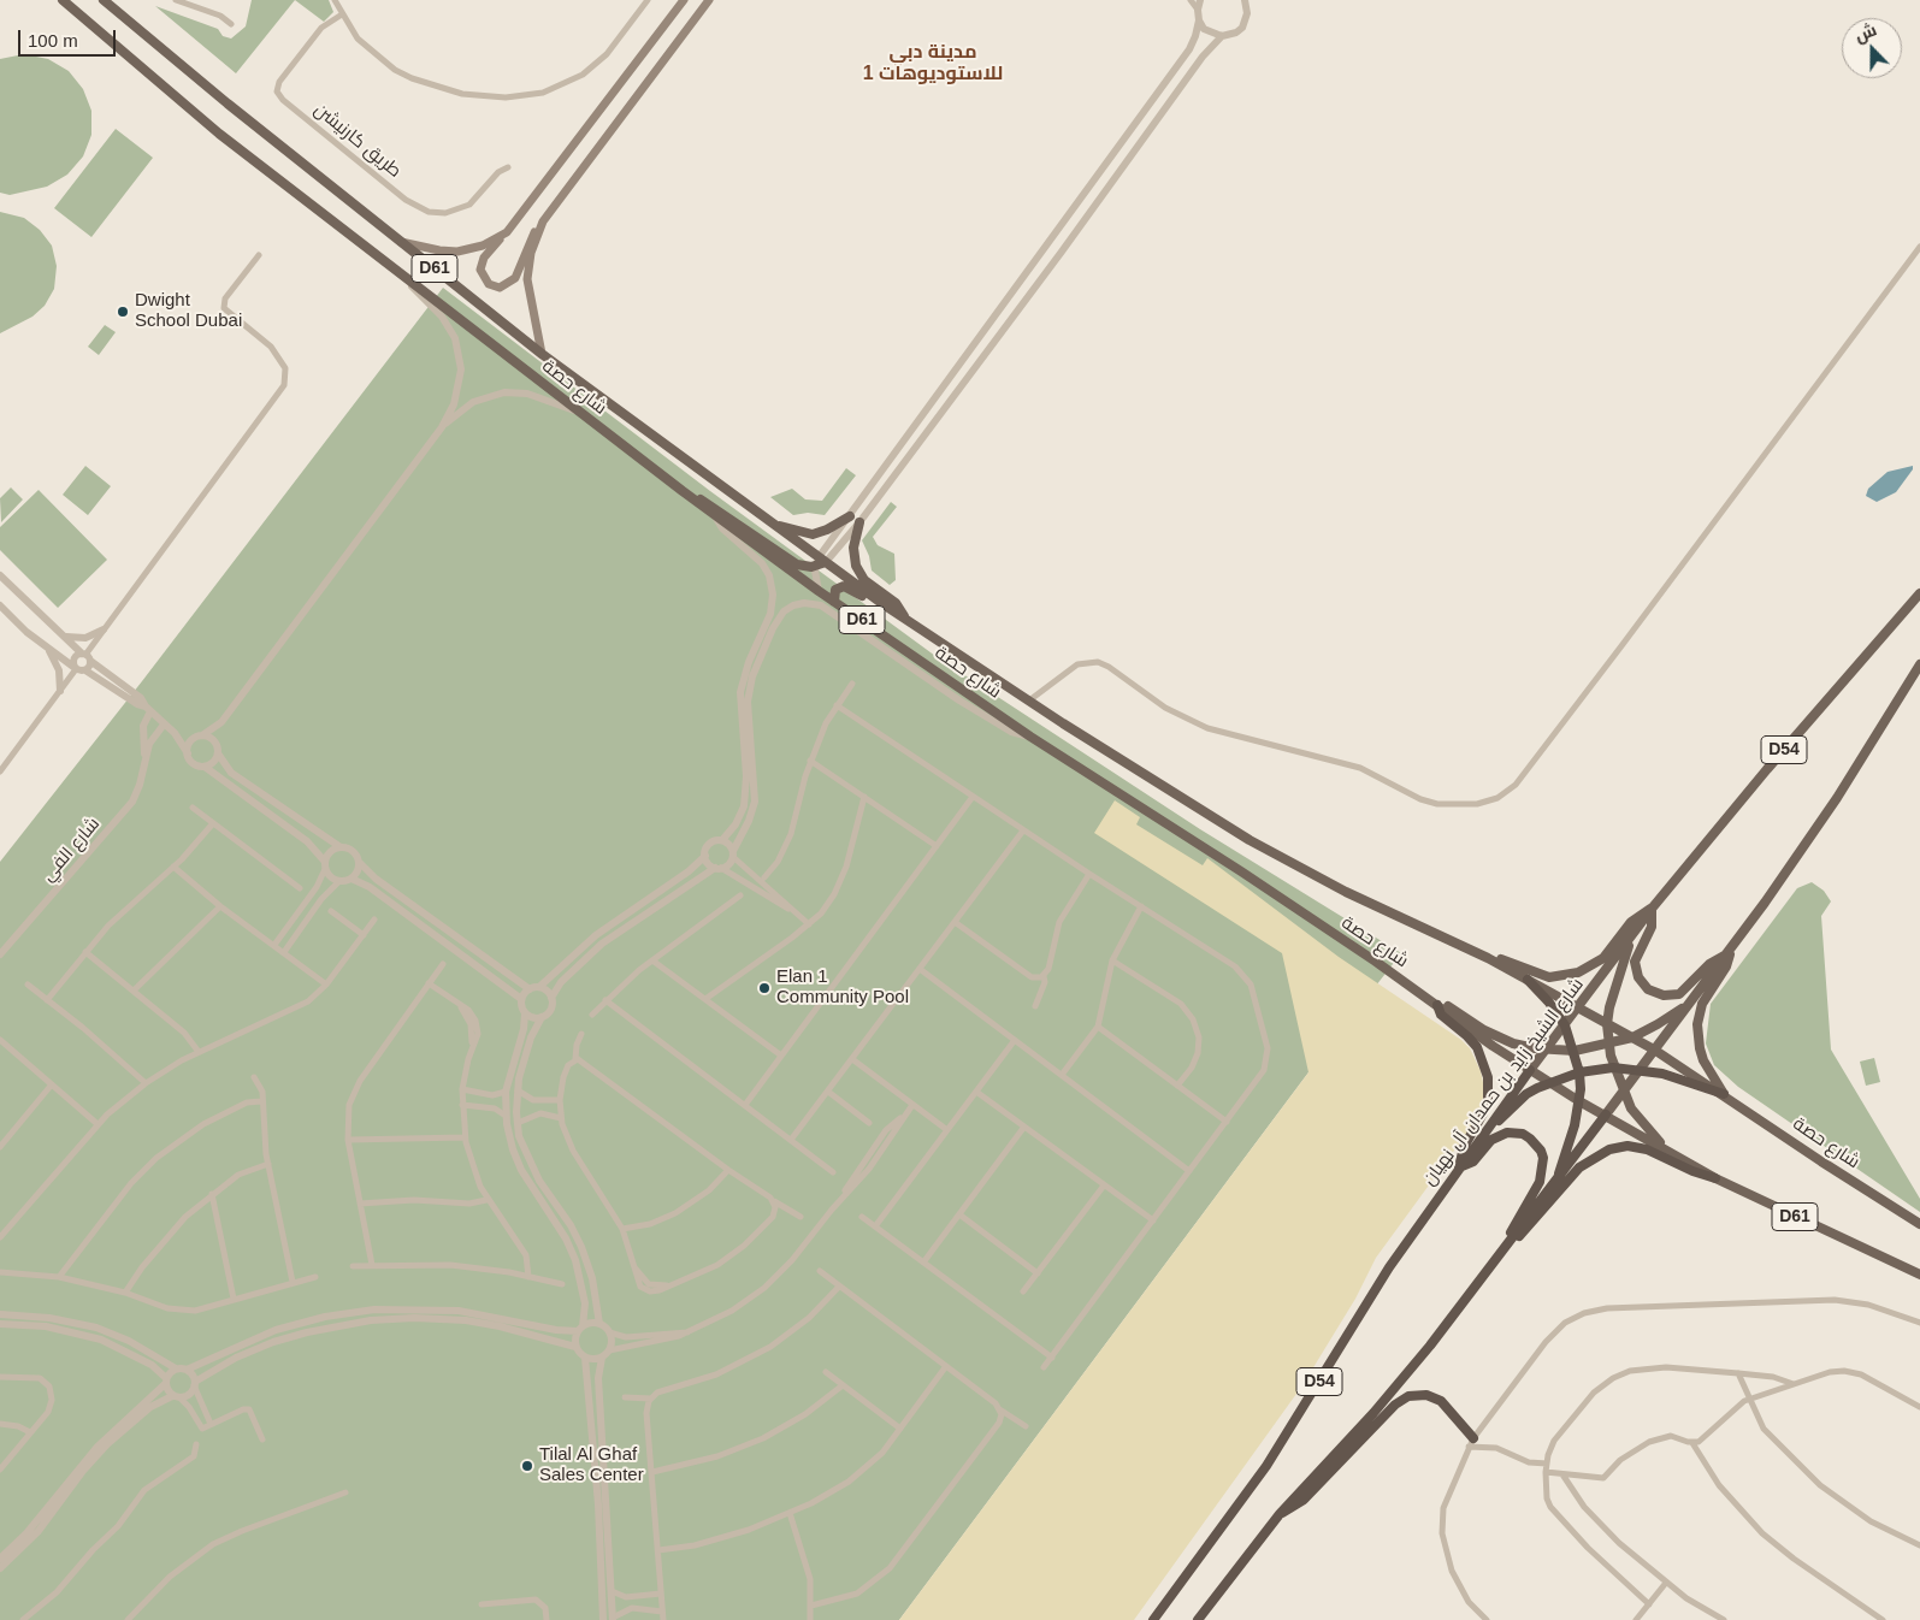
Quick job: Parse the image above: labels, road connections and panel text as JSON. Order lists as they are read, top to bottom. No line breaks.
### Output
{"streets":{"highway":["D54","شارع الشيخ زايد بن حمدان آل نهيان"],"main road":["D61","شارع حصة"],"street":["طريق كارنيشن","شارع الفي"]},"crossings":[["شارع حصة","شارع الشيخ زايد بن حمدان آل نهيان"]],"districts":["مدينة دبي للاستوديوهات 1"],"places":["Dwight School Dubai","Elan 1 Community Pool","Tilal Al Ghaf Sales Center"],"scale_bar":"100 m","north":"top"}
